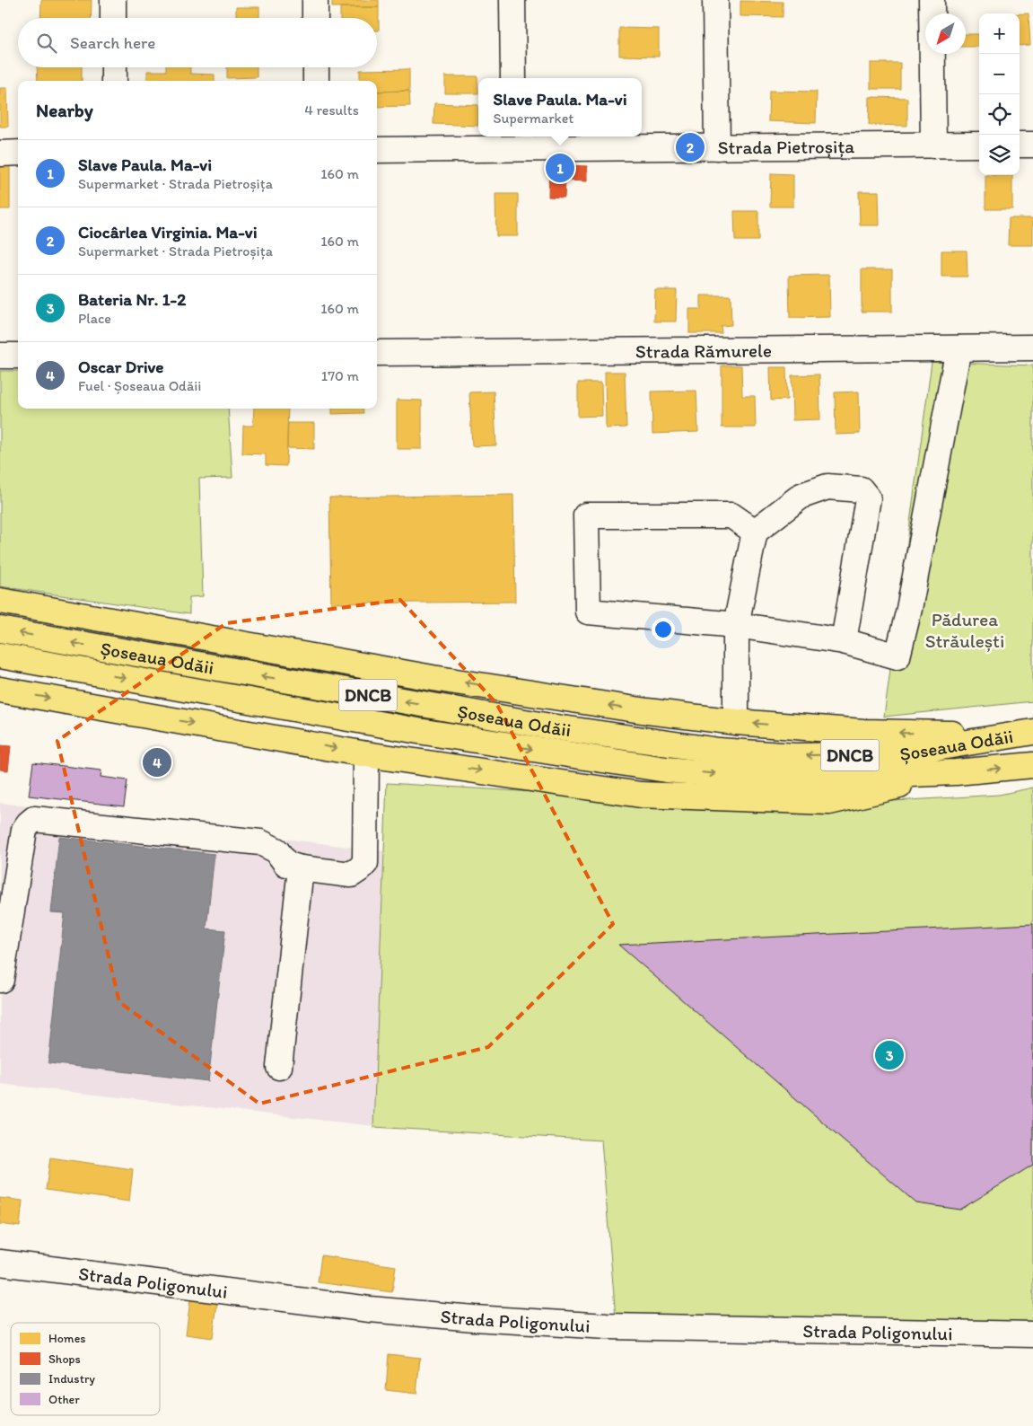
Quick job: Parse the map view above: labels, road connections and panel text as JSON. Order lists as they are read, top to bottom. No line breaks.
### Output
{"streets":{"main road":["Șoseaua Odăii","DNCB"],"street":["Strada Pietroșița","Strada Rămurele","Strada Poligonului"]},"parks":["Pădurea Străulești"],"legend":["Homes","Shops","Industry","Other"],"north":"bottom left","page":{"map_buttons":["+","−"],"search":"Search here","popup":["Slave Paula. Ma-vi","Supermarket"],"heading":["Nearby","4 results"],"pins":["2","1","4","3"],"list":[{"mark":"1","name":"Slave Paula. Ma-vi","note":"Supermarket · Strada Pietroșița","value":"160 m"},{"mark":"2","name":"Ciocârlea Virginia. Ma-vi","note":"Supermarket · Strada Pietroșița","value":"160 m"},{"mark":"3","name":"Bateria Nr. 1-2","note":"Place","value":"160 m"},{"mark":"4","name":"Oscar Drive","note":"Fuel · Șoseaua Odăii","value":"170 m"}]}}
